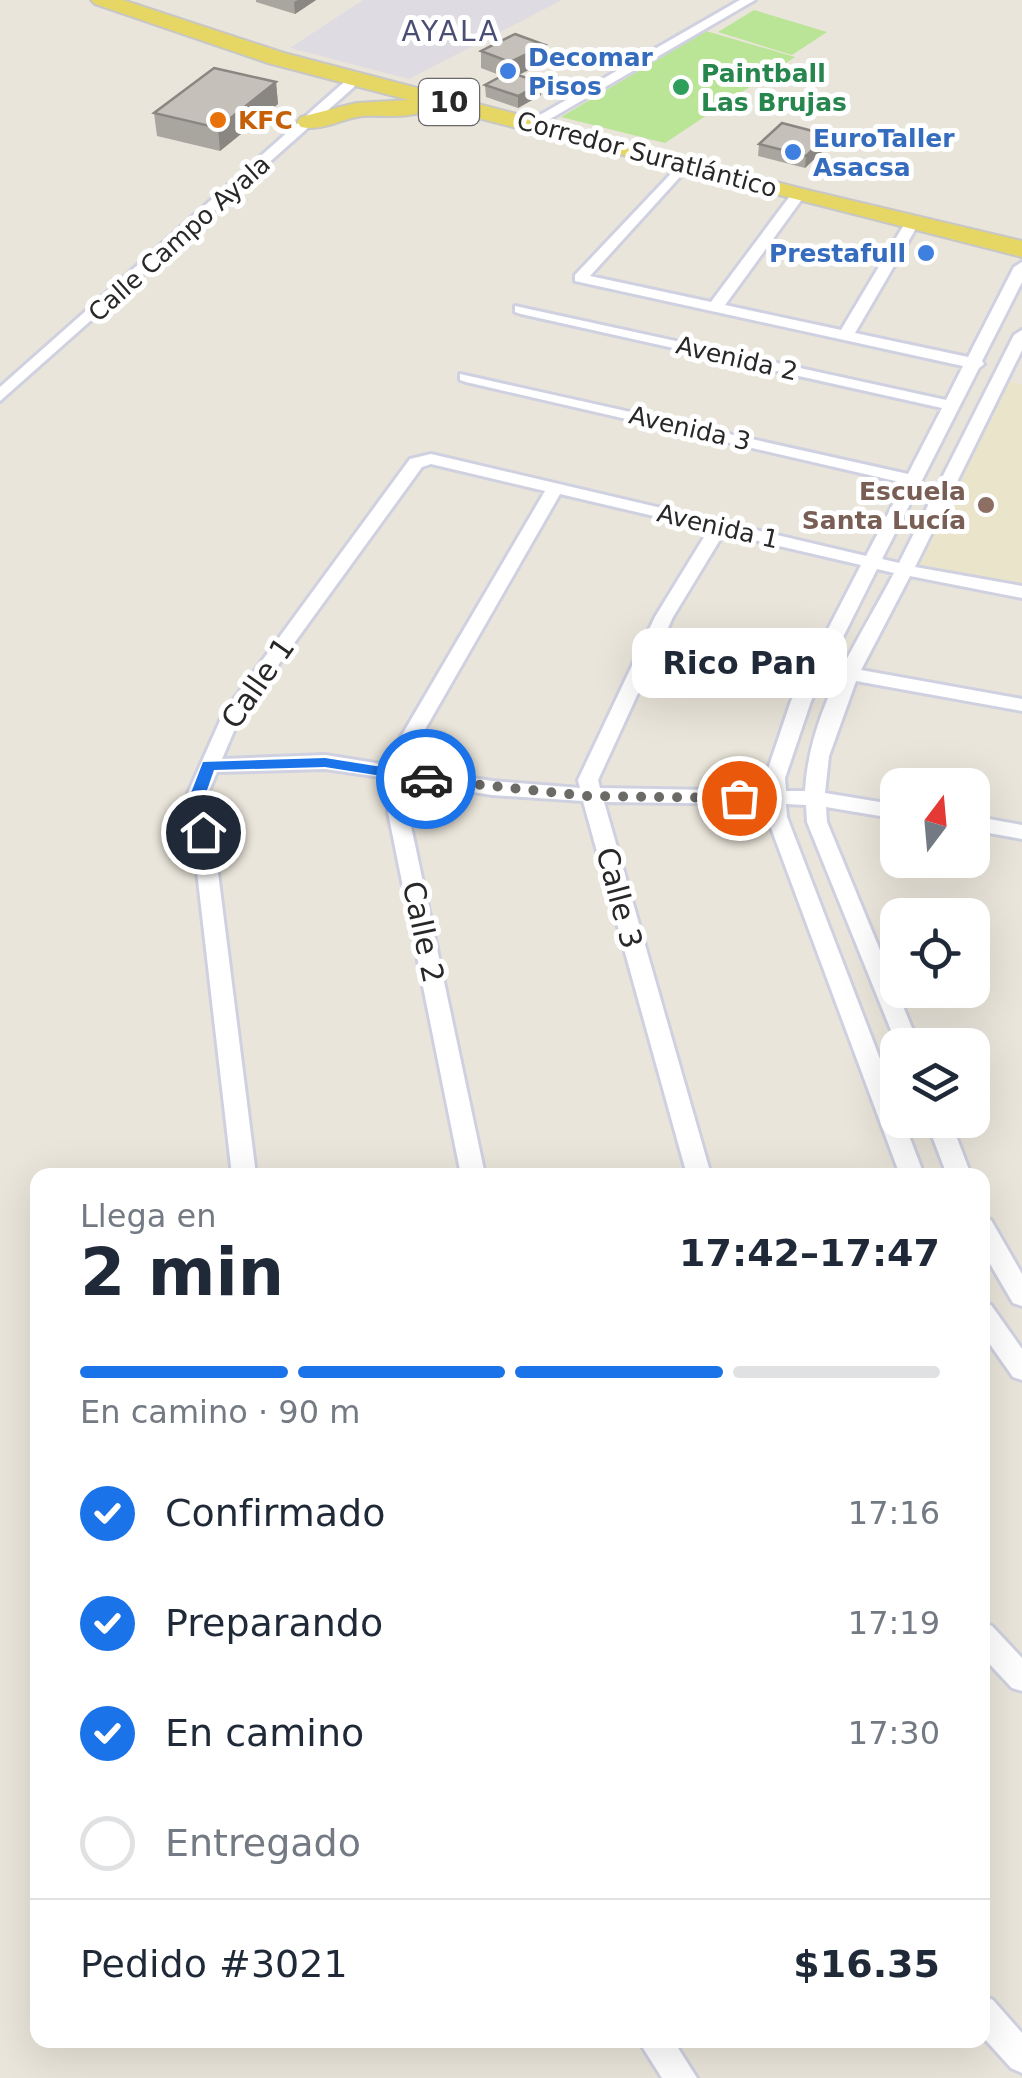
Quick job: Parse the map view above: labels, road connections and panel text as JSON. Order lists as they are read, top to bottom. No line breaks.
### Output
{"streets":{"main road":["10","Corredor Suratlántico"],"street":["Calle Campo Ayala","Avenida 2","Avenida 3","Avenida 1","Calle 1","Calle 3","Calle 2"]},"crossings":[["Corredor Suratlántico","Calle Campo Ayala"],["Avenida 1","Calle 1"],["Avenida 1","Calle 3"],["Avenida 1","Calle 2"]],"districts":["AYALA"],"places":["Decomar Pisos","Paintball Las Brujas","KFC","EuroTaller Asacsa","Prestafull","Escuela Santa Lucía","Rico Pan"],"north":"top","page":{"bubble":"Rico Pan","heading":["2 min","Llega en","17:42–17:47"],"panel":["Pedido #3021","$16.35"],"bar":"En camino · 90 m","list":[["Confirmado","17:16"],["Preparando","17:19"],["En camino","17:30"],"Entregado"]}}
